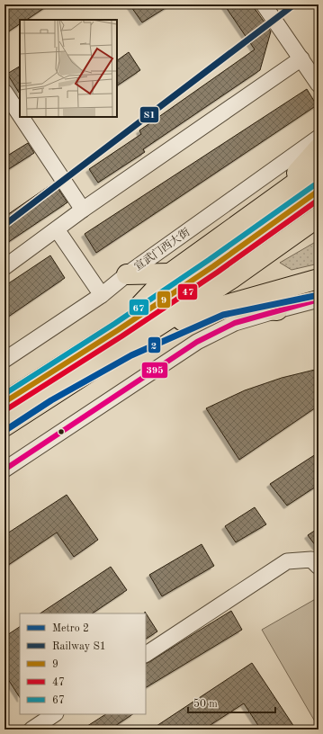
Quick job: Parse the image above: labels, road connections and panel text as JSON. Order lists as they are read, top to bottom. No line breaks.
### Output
{"streets":{"street":["宣武门西大街"]},"lines":["rail line S1","transit line 67","transit line 9","transit line 47","metro line 2","transit line 395"],"legend":["Metro 2","Railway S1","9","47","67"],"scale_bar":"50 m"}
